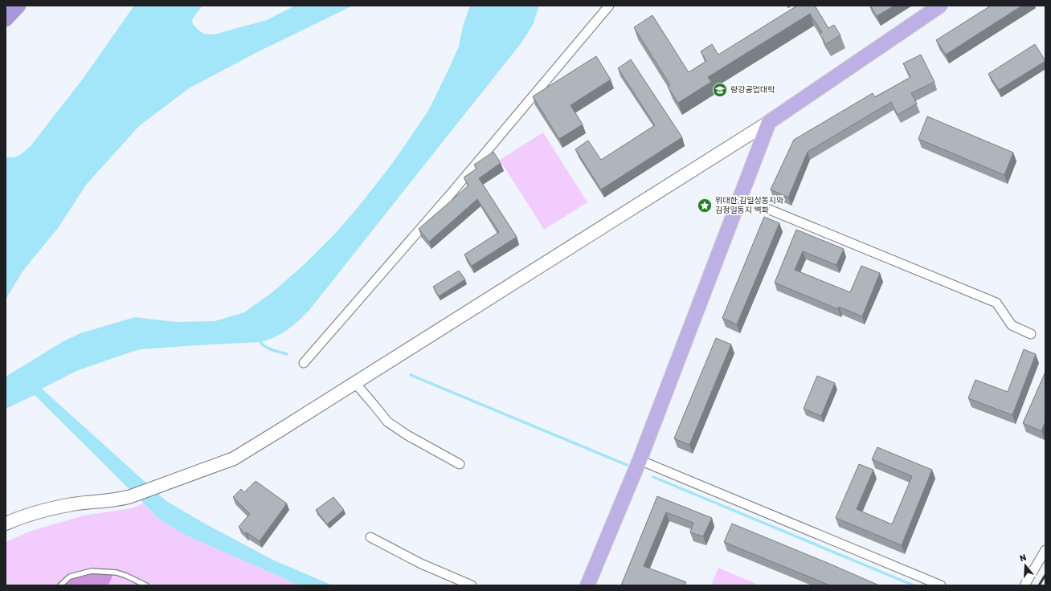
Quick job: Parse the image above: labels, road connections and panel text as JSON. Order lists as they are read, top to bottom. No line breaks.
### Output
{"places":{"school or university":["량강공업대학"],"place":["위대한 김일성동지와 김정일동지 벽화"]},"north":"top"}
